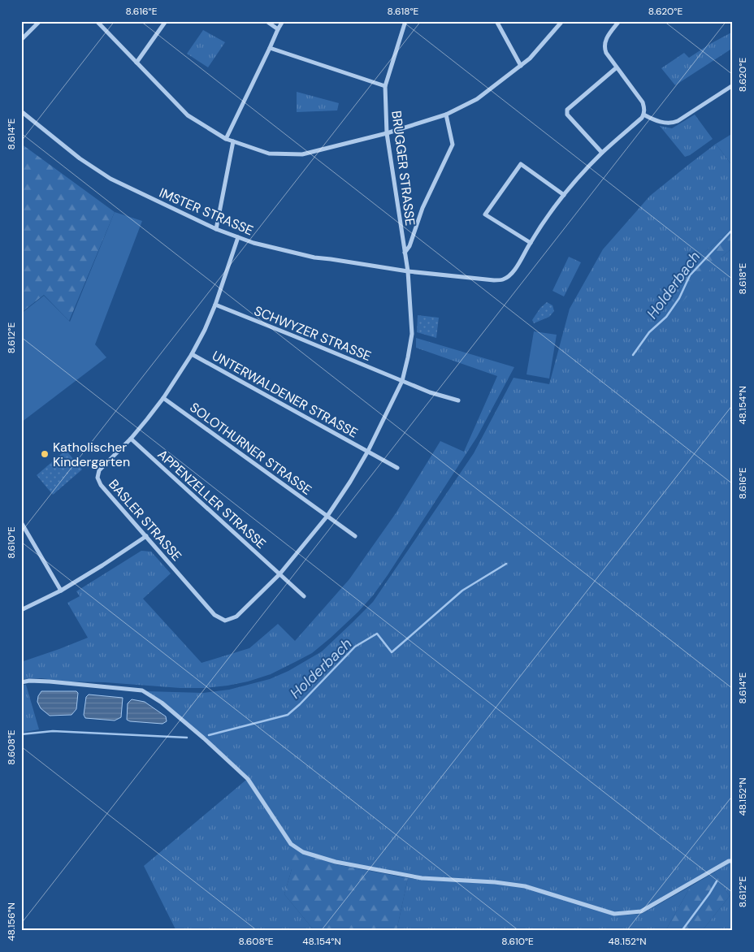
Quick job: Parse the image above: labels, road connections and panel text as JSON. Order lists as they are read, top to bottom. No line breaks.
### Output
{"streets":{"street":["BRUGGER STRASSE","IMSTER STRASSE","SCHWYZER STRASSE","UNTERWALDENER STRASSE","SOLOTHURNER STRASSE","APPENZELLER STRASSE","BASLER STRASSE"]},"crossings":[["BRUGGER STRASSE","IMSTER STRASSE"],["BRUGGER STRASSE","BASLER STRASSE"],["IMSTER STRASSE","BASLER STRASSE"],["SCHWYZER STRASSE","BASLER STRASSE"],["UNTERWALDENER STRASSE","BASLER STRASSE"],["SOLOTHURNER STRASSE","BASLER STRASSE"],["APPENZELLER STRASSE","BASLER STRASSE"]],"water":["Holderbach"],"places":["Katholischer Kindergarten"],"coordinates":["8.616°E","8.618°E","8.620°E","8.614°E","8.612°E","48.154°N","8.610°E","8.608°E","48.152°N","48.156°N"]}
